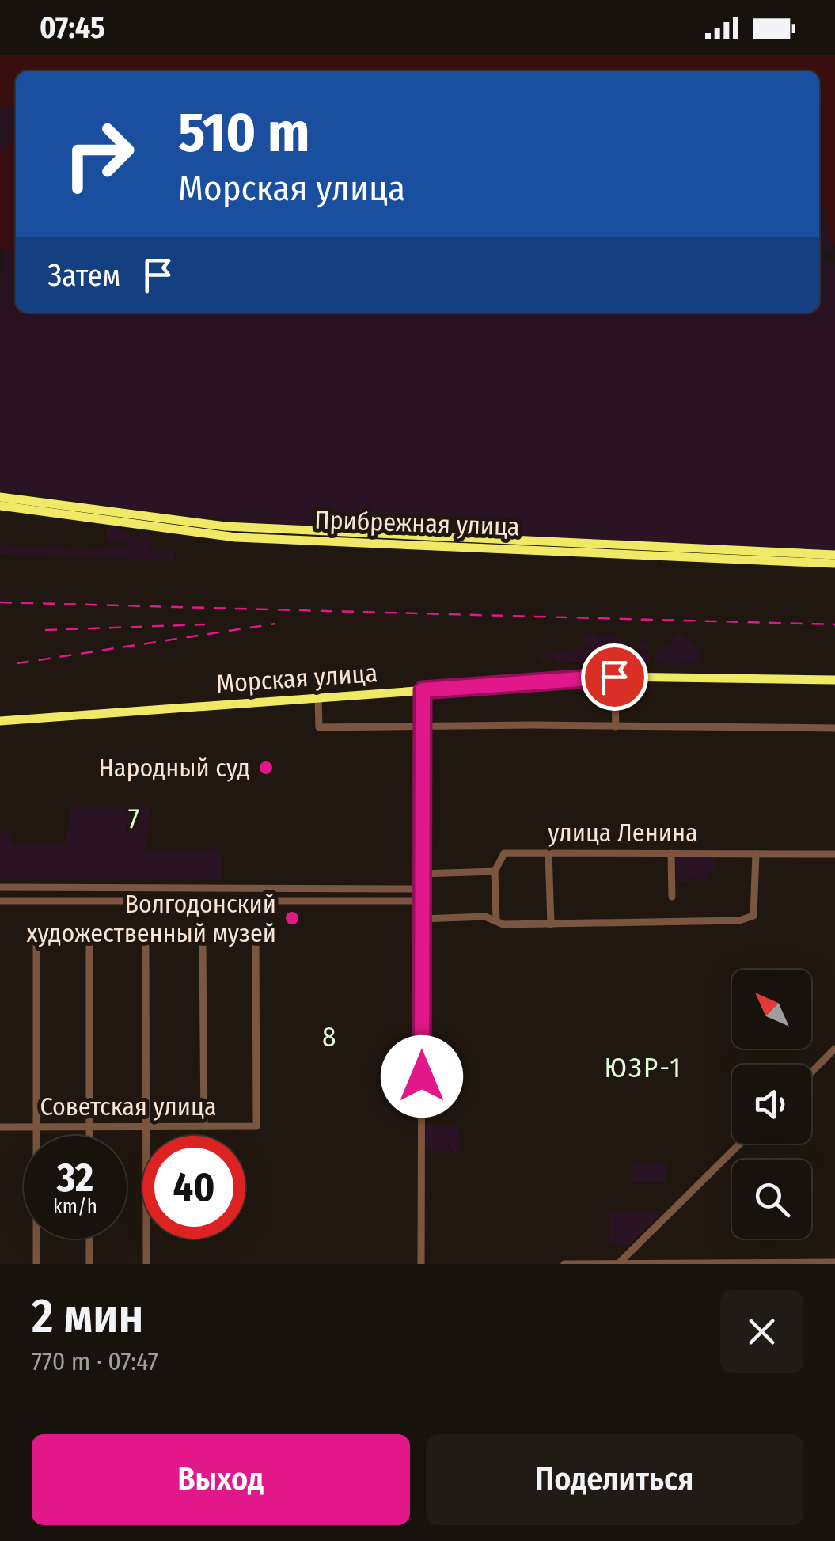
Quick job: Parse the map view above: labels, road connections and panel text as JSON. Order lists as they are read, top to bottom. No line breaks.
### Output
{"streets":{"main road":["Прибрежная улица","Морская улица"],"street":["улица Ленина","Советская улица"]},"districts":["7","8","ЮЗР-1"],"places":["Народный суд","Волгодонский художественный музей"],"north":"top left","page":{"status":"07:45","turn":["510 m","Морская улица"],"then":"Затем","speed":"32 km/h","limit":"40","heading":["2 мин","770 m · 07:47"],"buttons":["Выход","Поделиться"]}}
